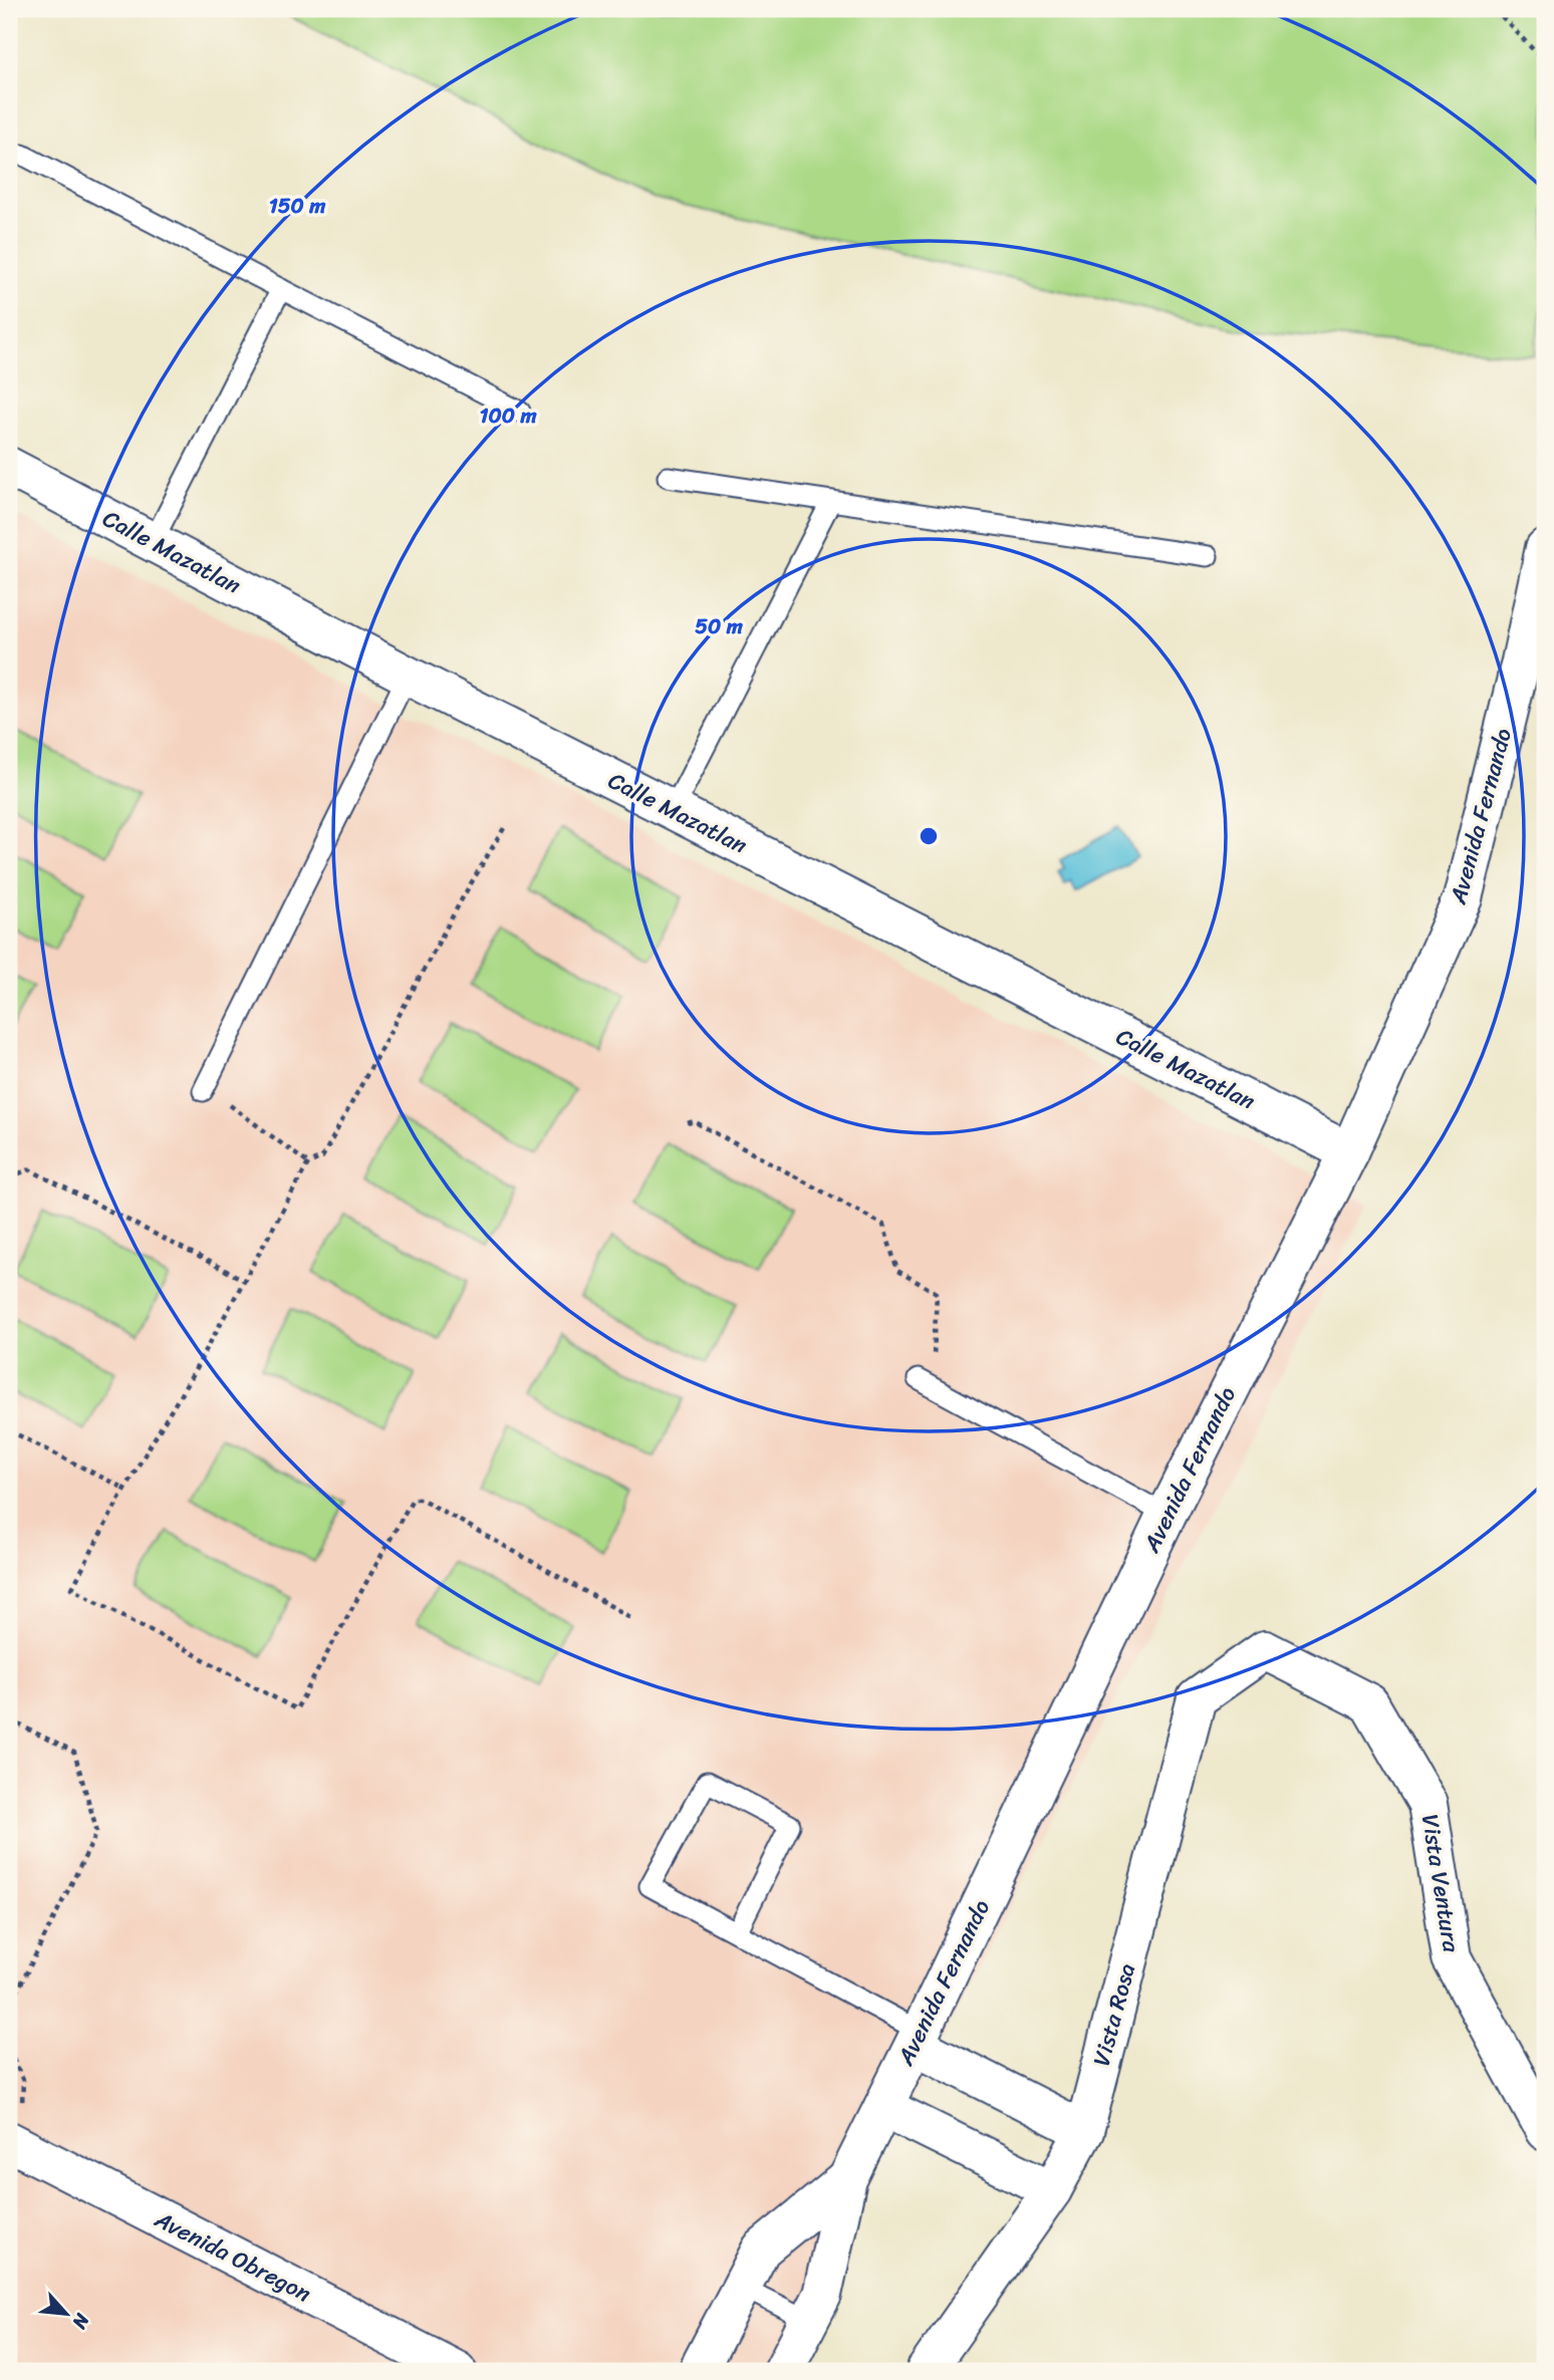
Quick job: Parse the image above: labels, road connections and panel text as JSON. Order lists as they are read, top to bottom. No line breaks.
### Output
{"streets":{"street":["Calle Mazatlan","Avenida Fernando","Vista Ventura","Vista Rosa","Avenida Obregon"]},"crossings":[["Calle Mazatlan","Avenida Fernando"],["Vista Ventura","Vista Rosa"]],"north":"bottom right","rings":["150 m","100 m","50 m"]}
